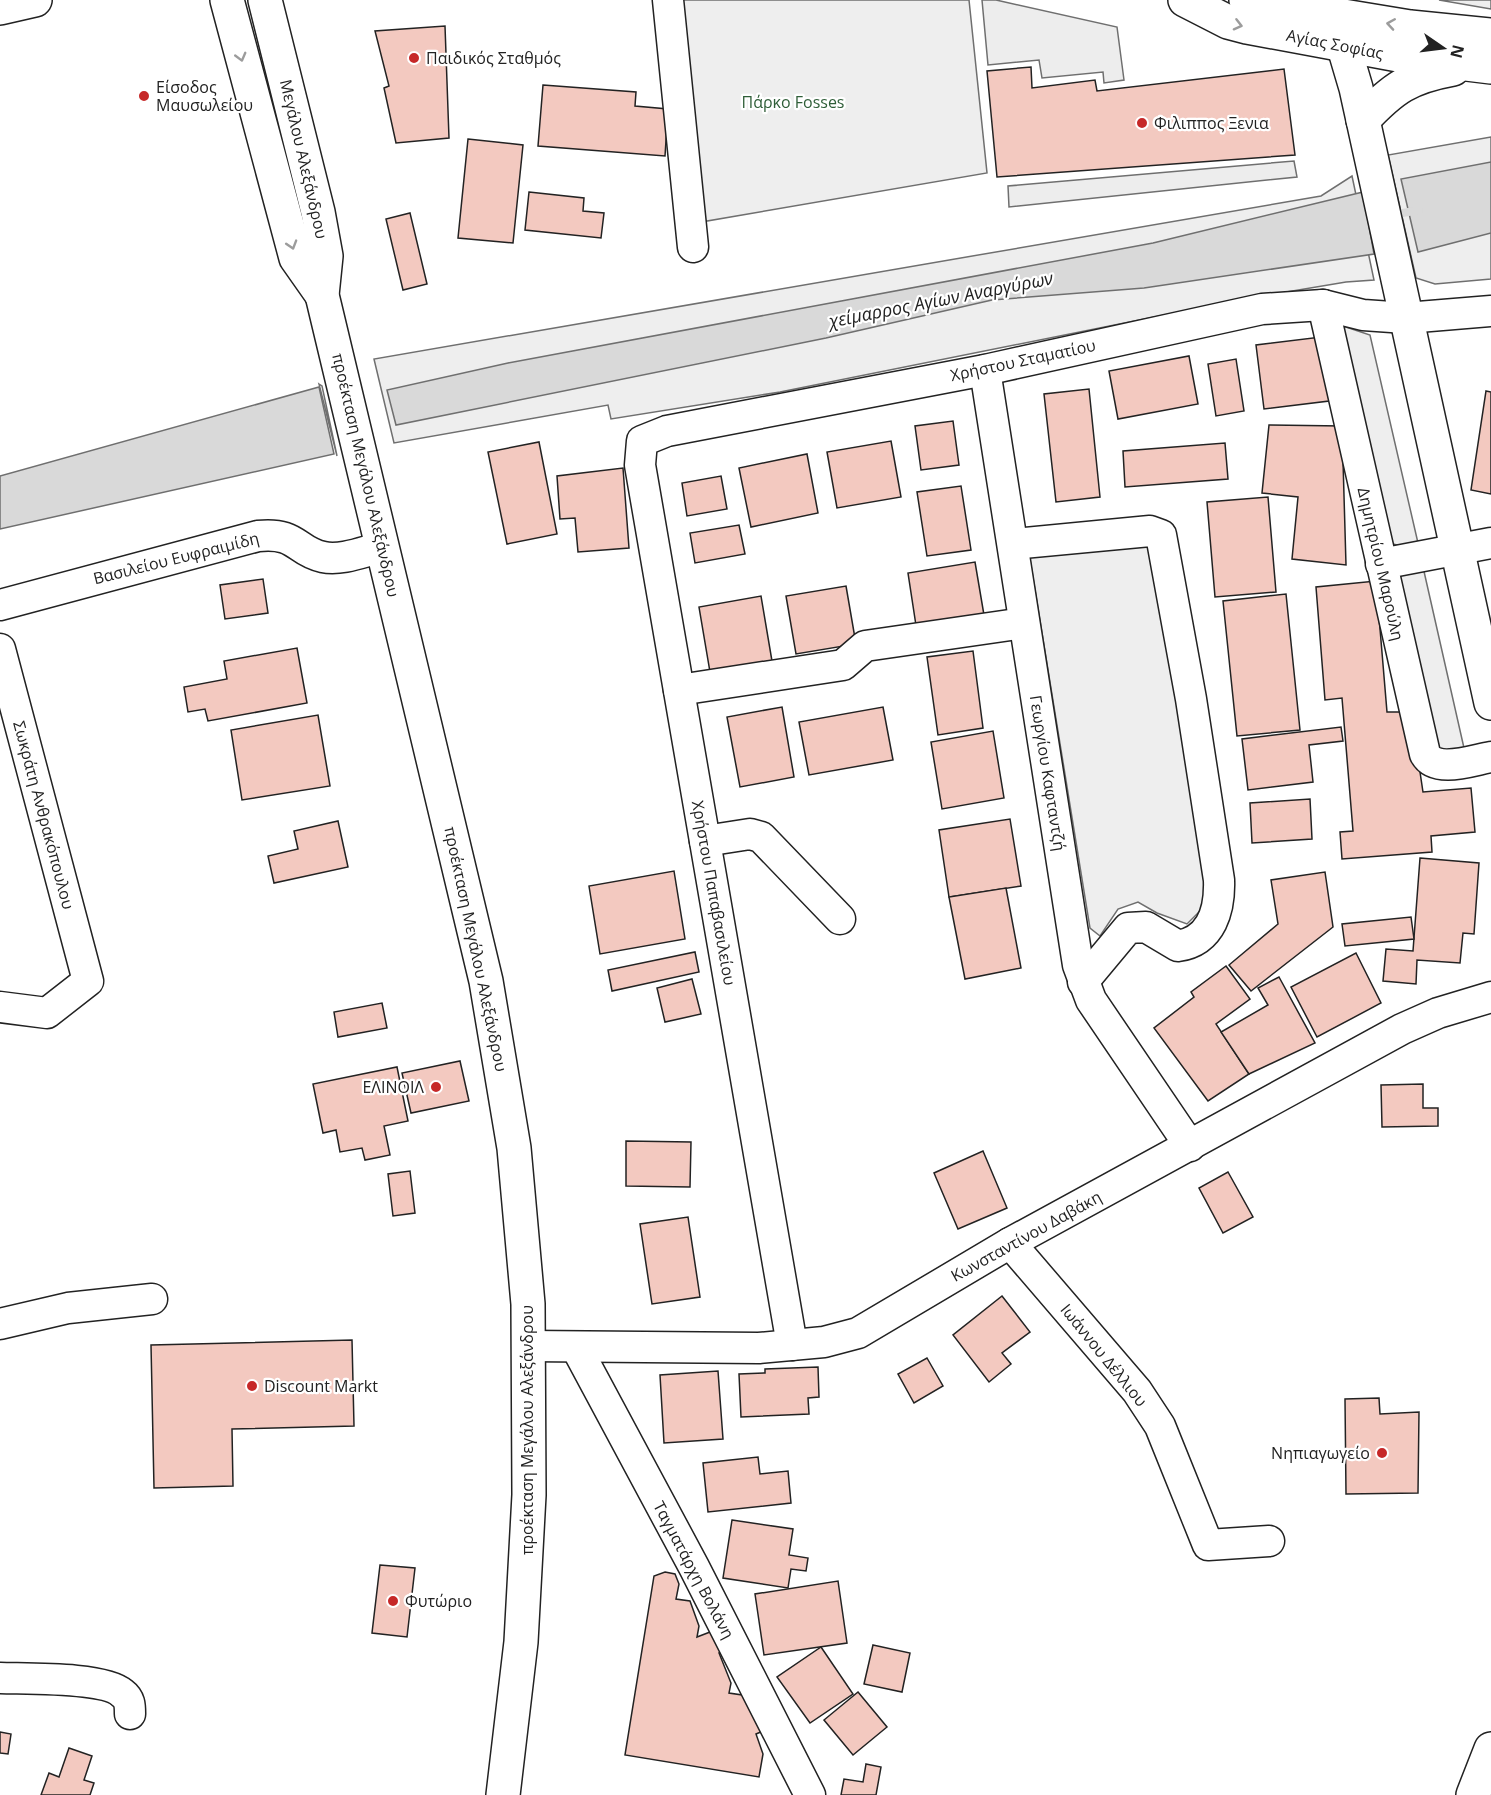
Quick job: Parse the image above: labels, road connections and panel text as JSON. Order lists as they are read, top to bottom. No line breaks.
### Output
{"streets":{"main road":["Αγίας Σοφίας","Μεγάλου Αλεξάνδρου","προέκταση Μεγάλου Αλεξάνδρου"],"street":["Χρήστου Σταματίου","Βασιλείου Ευφραιμίδη","Δημητρίου Μαρούλη","Γεωργίου Καφταντζή","Σωκράτη Ανθρακόπουλου","Χρήστου Παπαβασιλείου","Κωνσταντίνου Δαβάκη","Ιωάννου Δέλλιου","Ταγματάρχη Βολάνη"]},"crossings":[["Μεγάλου Αλεξάνδρου","προέκταση Μεγάλου Αλεξάνδρου"],["Χρήστου Σταματίου","Δημητρίου Μαρούλη"],["Χρήστου Σταματίου","Γεωργίου Καφταντζή"],["Χρήστου Σταματίου","Χρήστου Παπαβασιλείου"],["προέκταση Μεγάλου Αλεξάνδρου","Βασιλείου Ευφραιμίδη"],["προέκταση Μεγάλου Αλεξάνδρου","Κωνσταντίνου Δαβάκη"],["Γεωργίου Καφταντζή","Κωνσταντίνου Δαβάκη"],["Χρήστου Παπαβασιλείου","Κωνσταντίνου Δαβάκη"],["Κωνσταντίνου Δαβάκη","Ιωάννου Δέλλιου"],["Κωνσταντίνου Δαβάκη","Ταγματάρχη Βολάνη"]],"water":["χείμαρρος Αγίων Αναργύρων"],"parks":["Πάρκο Fosses"],"places":["Παιδικός Σταθμός","Είσοδος Μαυσωλείου","Φιλιππος Ξενια","ΕΛΙΝΟΙΛ","Discount Markt","Νηπιαγωγείο","Φυτώριο"],"north":"right"}
